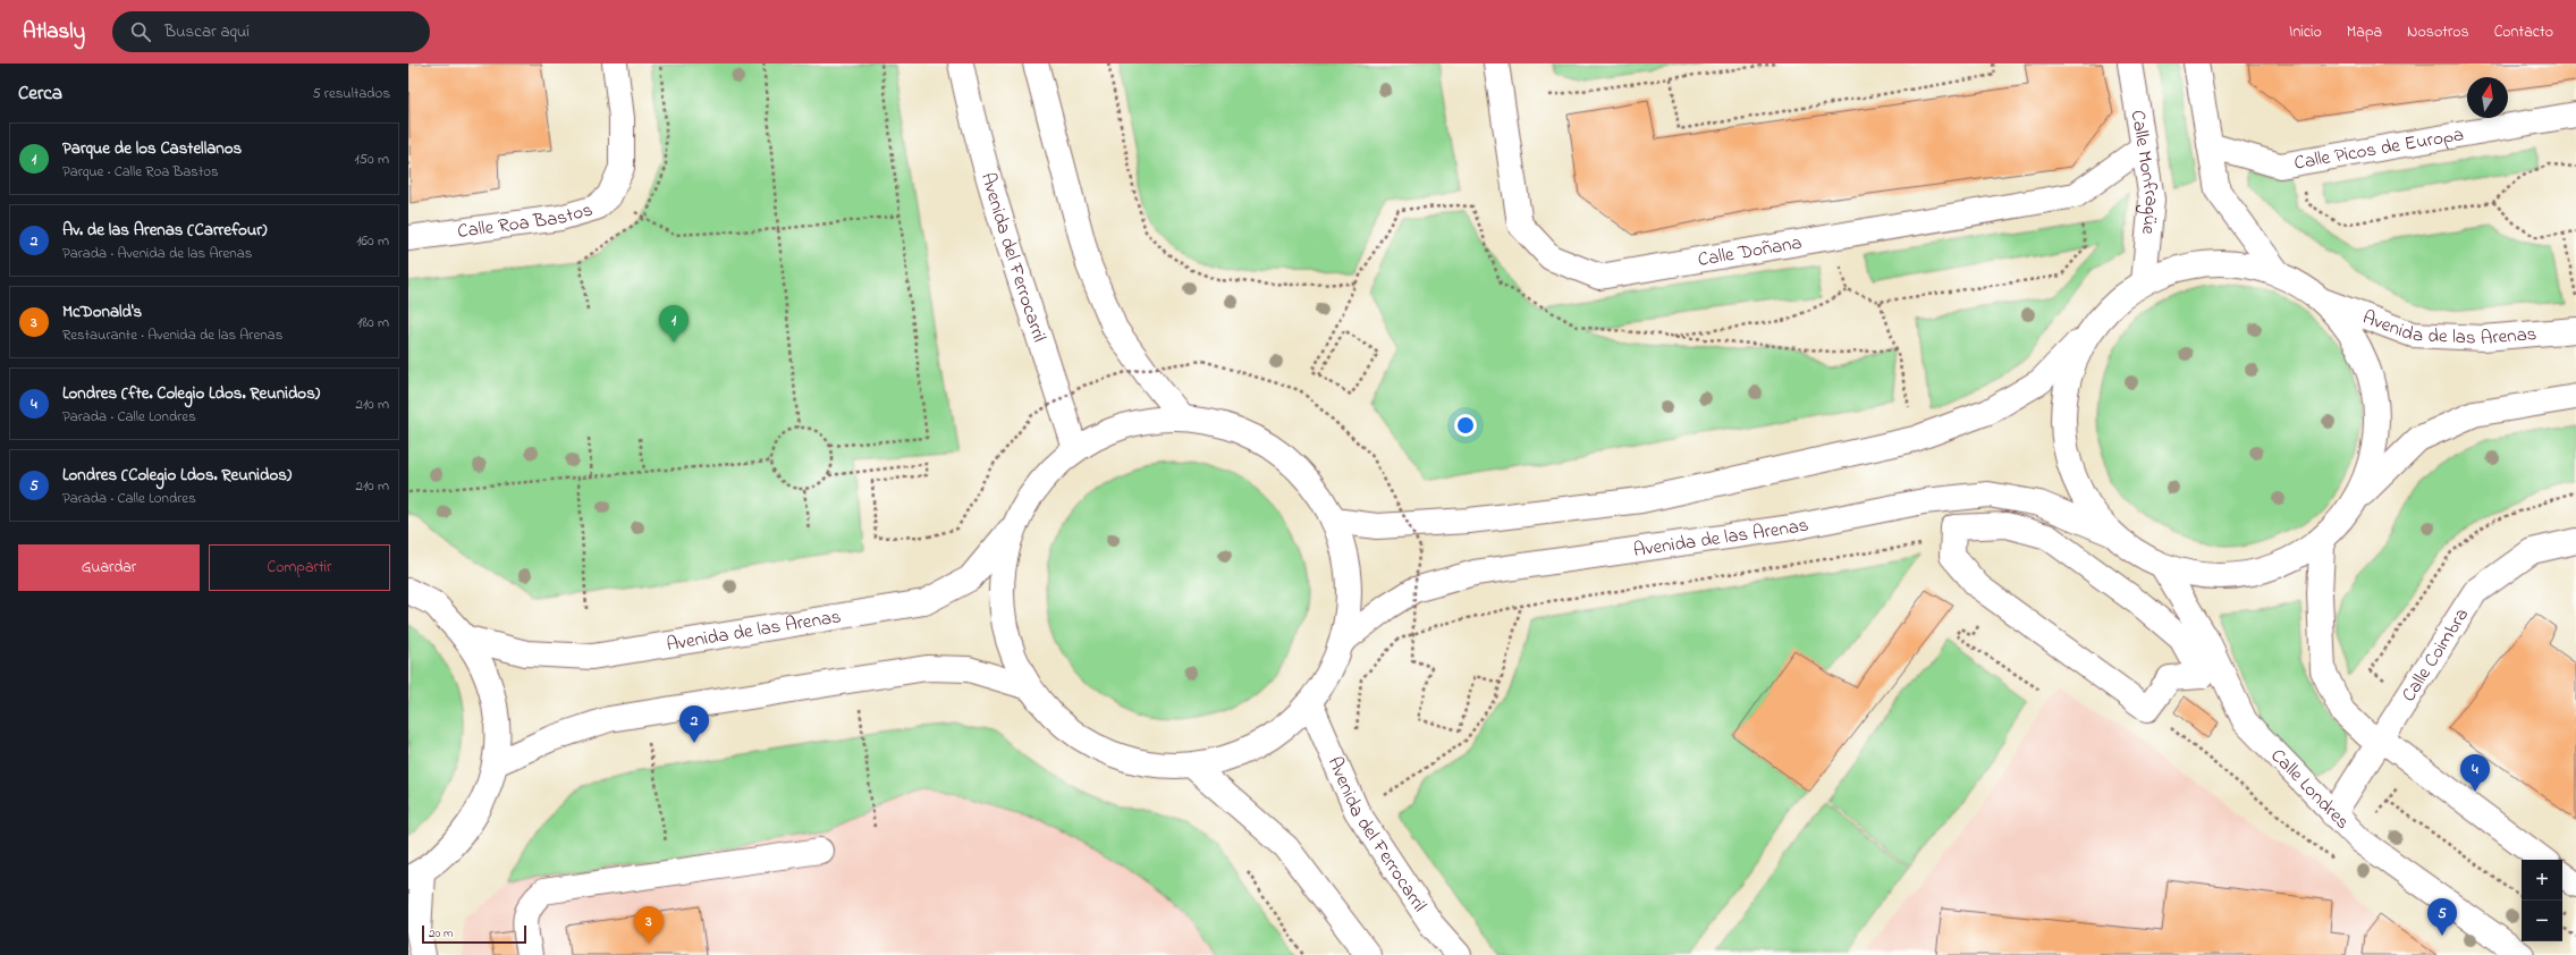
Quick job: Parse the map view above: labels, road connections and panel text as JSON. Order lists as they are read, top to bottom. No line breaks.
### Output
{"streets":{"main road":["Calle Picos de Europa","Calle Monfragüe","Calle Roa Bastos","Calle Doñana","Avenida del Ferrocarril","Avenida de las Arenas","Calle Coimbra","Calle Londres"]},"crossings":[["Calle Monfragüe","Calle Doñana"],["Calle Coimbra","Calle Londres"]],"scale_bar":"20 m","north":"top","page":{"header":"Atlasly","search":"Buscar aquí","nav":["Inicio","Mapa","Nosotros","Contacto"],"heading":["Cerca","5 resultados"],"list":[{"mark":"1","name":"Parque de los Castellanos","note":"Parque · Calle Roa Bastos","value":"150 m"},{"mark":"2","name":"Av. de las Arenas (Carrefour)","note":"Parada · Avenida de las Arenas","value":"160 m"},{"mark":"3","name":"McDonald's","note":"Restaurante · Avenida de las Arenas","value":"180 m"},{"mark":"4","name":"Londres (fte. Colegio Ldos. Reunidos)","note":"Parada · Calle Londres","value":"210 m"},{"mark":"5","name":"Londres (Colegio Ldos. Reunidos)","note":"Parada · Calle Londres","value":"210 m"}],"pins":["1","2","4","5","3"],"buttons":["Guardar","Compartir"],"map_buttons":["+","−"],"scale":"20 m"}}
